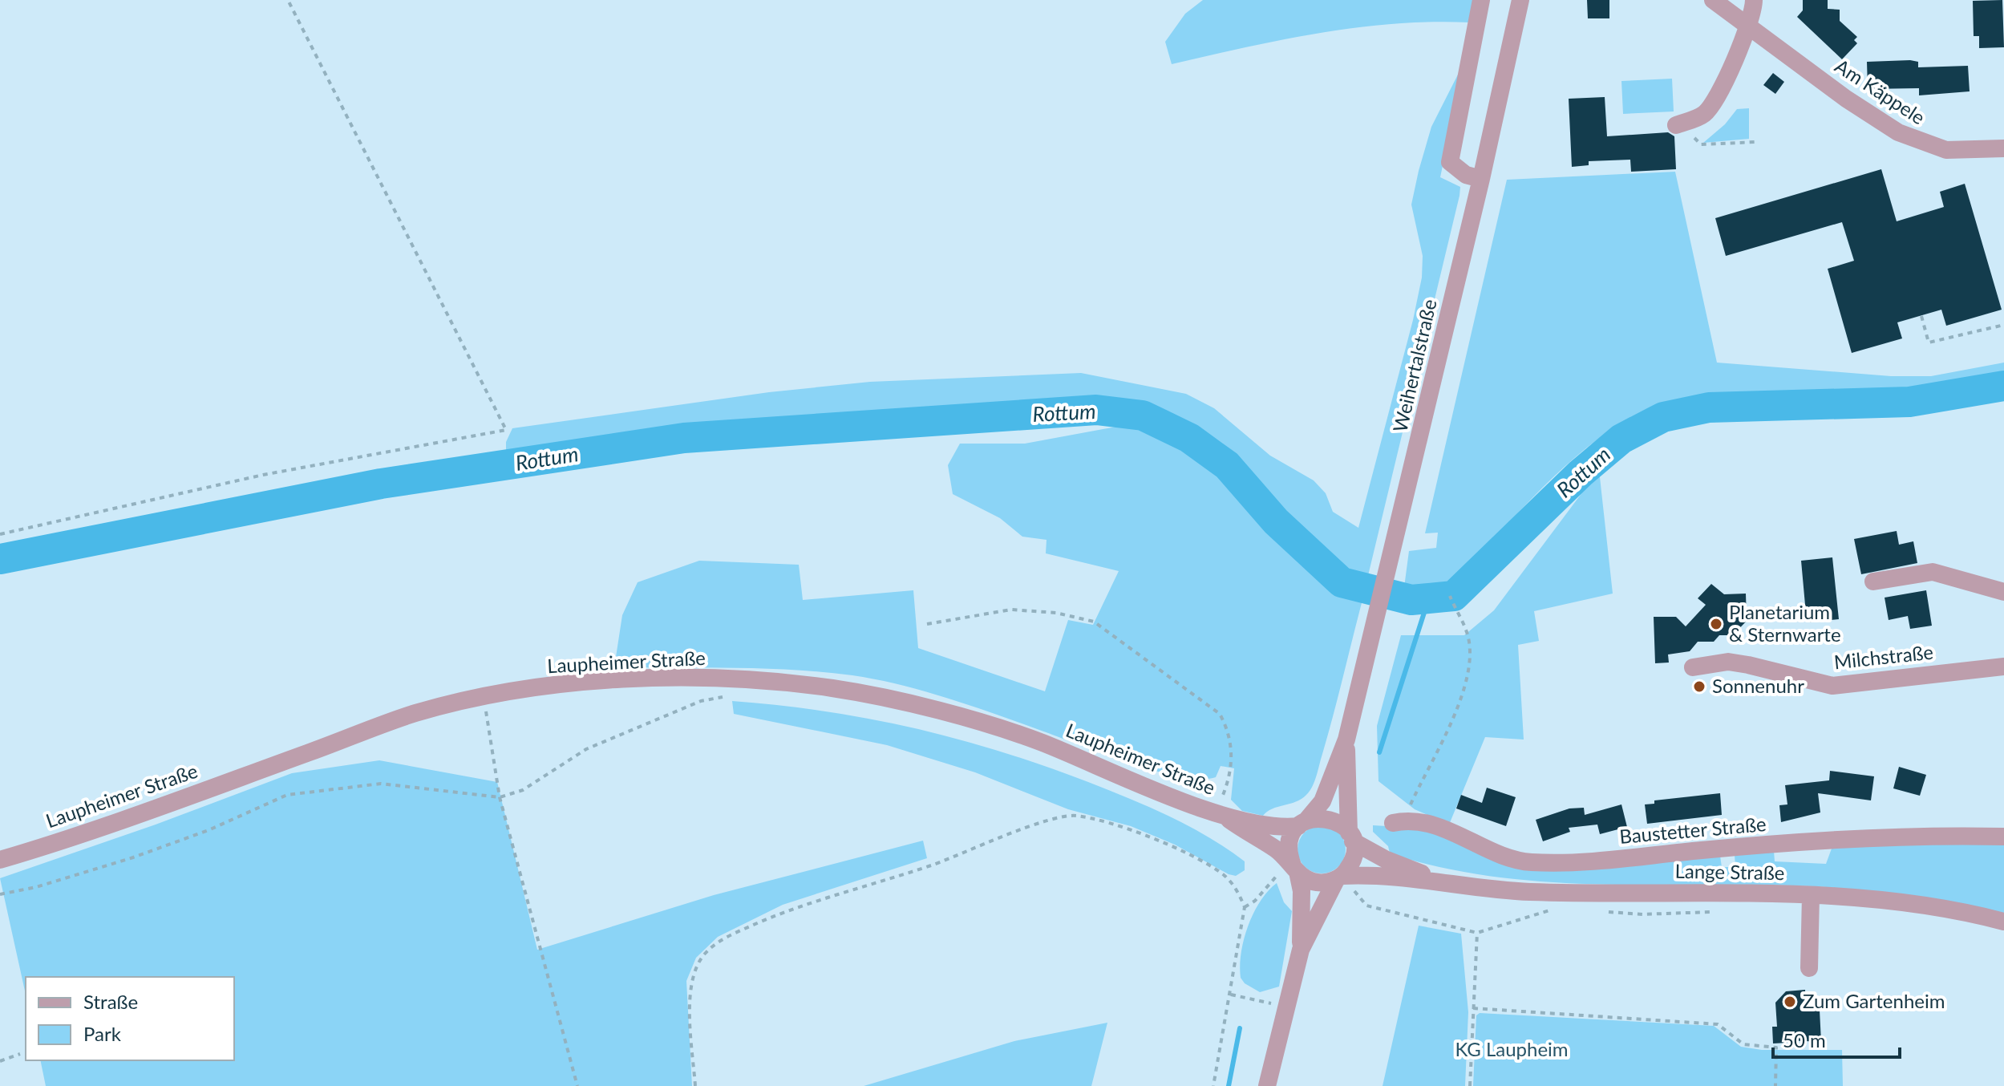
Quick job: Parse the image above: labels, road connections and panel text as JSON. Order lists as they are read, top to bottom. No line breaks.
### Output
{"streets":{"street":["Am Käppele","Weihertalstraße","Milchstraße","Laupheimer Straße","Baustetter Straße","Lange Straße"]},"crossings":[["Weihertalstraße","Laupheimer Straße"],["Weihertalstraße","Lange Straße"],["Laupheimer Straße","Lange Straße"]],"water":["Rottum"],"parks":["KG Laupheim"],"places":["Planetarium & Sternwarte","Sonnenuhr","Zum Gartenheim"],"legend":["Straße","Park"],"scale_bar":"50 m"}
